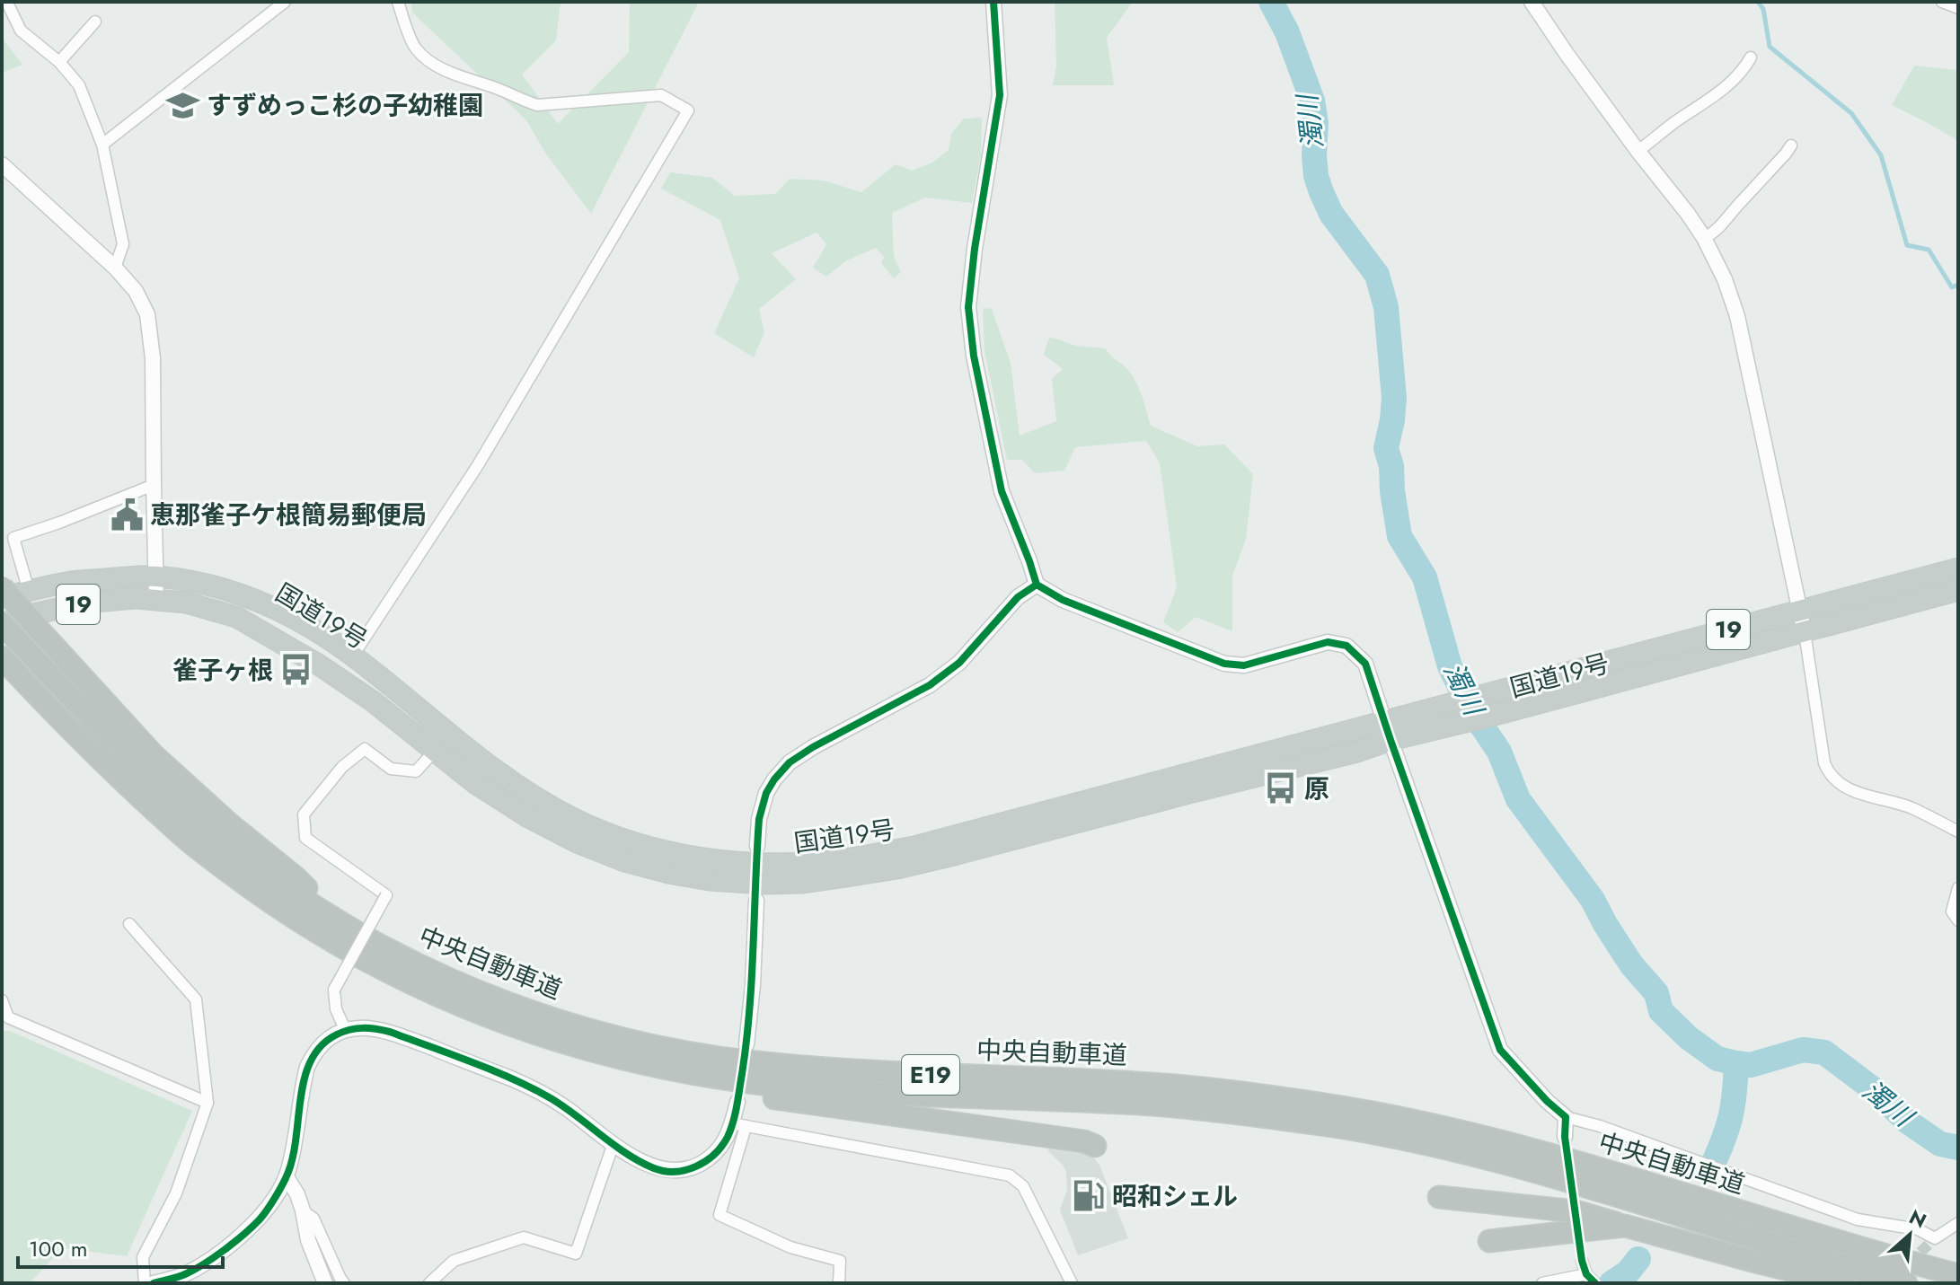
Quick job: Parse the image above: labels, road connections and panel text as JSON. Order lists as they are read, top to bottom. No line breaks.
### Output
{"streets":{"highway":["19","国道19号","中央自動車道","E19"]},"crossings":[["国道19号","中央自動車道"]],"water":["濁川"],"places":{"school or university":["すずめっこ杉の子幼稚園"],"public building":["恵那雀子ケ根簡易郵便局"],"bus stop":["雀子ヶ根","原"],"fuel station":["昭和シェル"]},"scale_bar":"100 m","north":"top right"}
